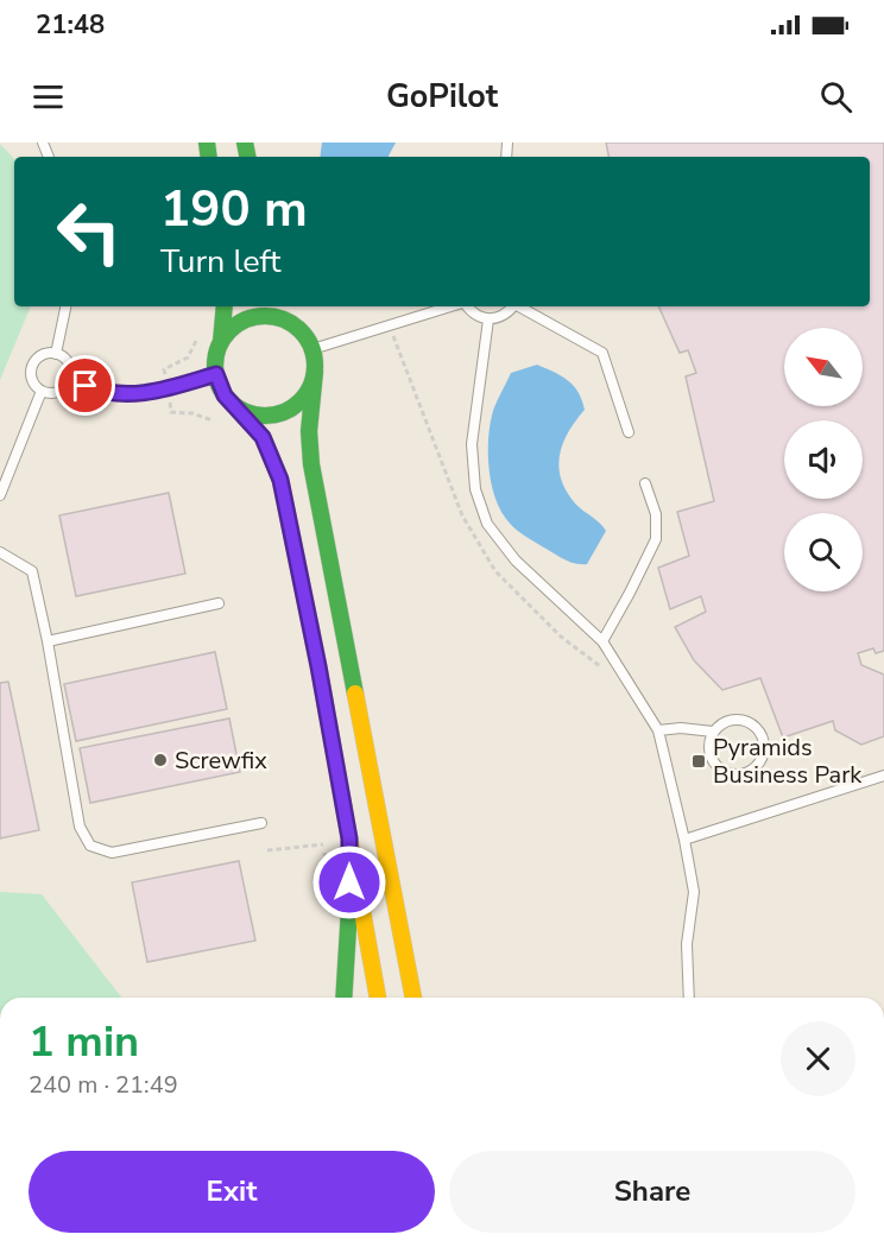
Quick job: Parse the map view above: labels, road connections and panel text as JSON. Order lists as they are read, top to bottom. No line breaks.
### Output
{"places":{"other":["Screwfix"],"transit":["Pyramids Business Park"]},"north":"top left","page":{"status":"21:48","header":"GoPilot","turn":["190 m","Turn left"],"heading":["1 min","240 m · 21:49"],"buttons":["Exit","Share"]}}
